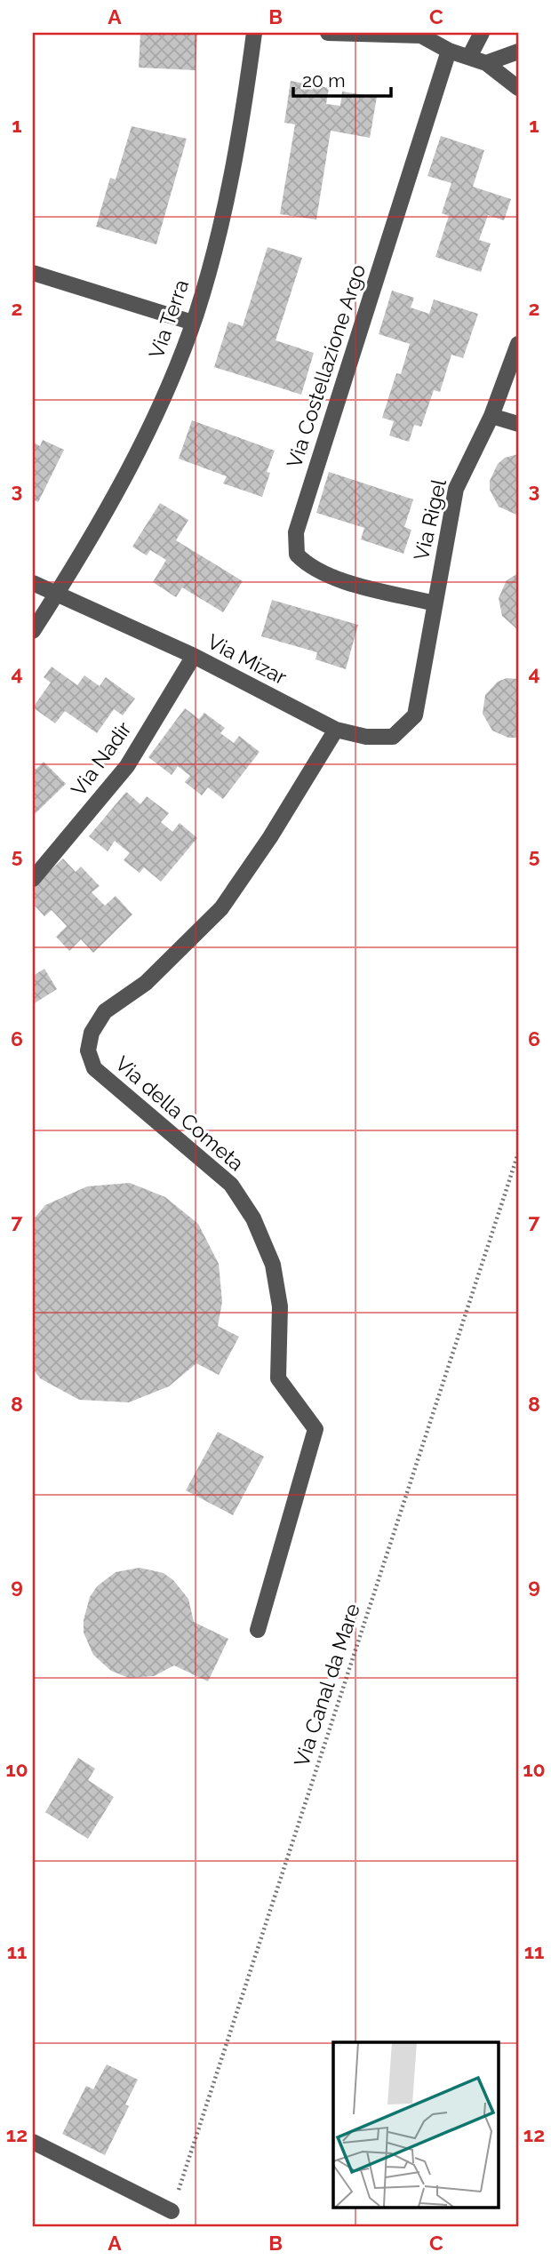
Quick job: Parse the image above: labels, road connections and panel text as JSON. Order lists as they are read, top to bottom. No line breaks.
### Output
{"streets":{"street":["Via Terra","Via Costellazione Argo","Via Rigel","Via Mizar","Via Nadir","Via della Cometa"],"path":["Via Canal da Mare"]},"crossings":[["Via Terra","Via Mizar"],["Via Costellazione Argo","Via Rigel"],["Via Rigel","Via Mizar"],["Via Mizar","Via Nadir"],["Via Mizar","Via della Cometa"]],"scale_bar":"20 m","grid":{"columns":["A","B","C"],"rows":["1","2","3","4","5","6","7","8","9","10","11","12"]}}
